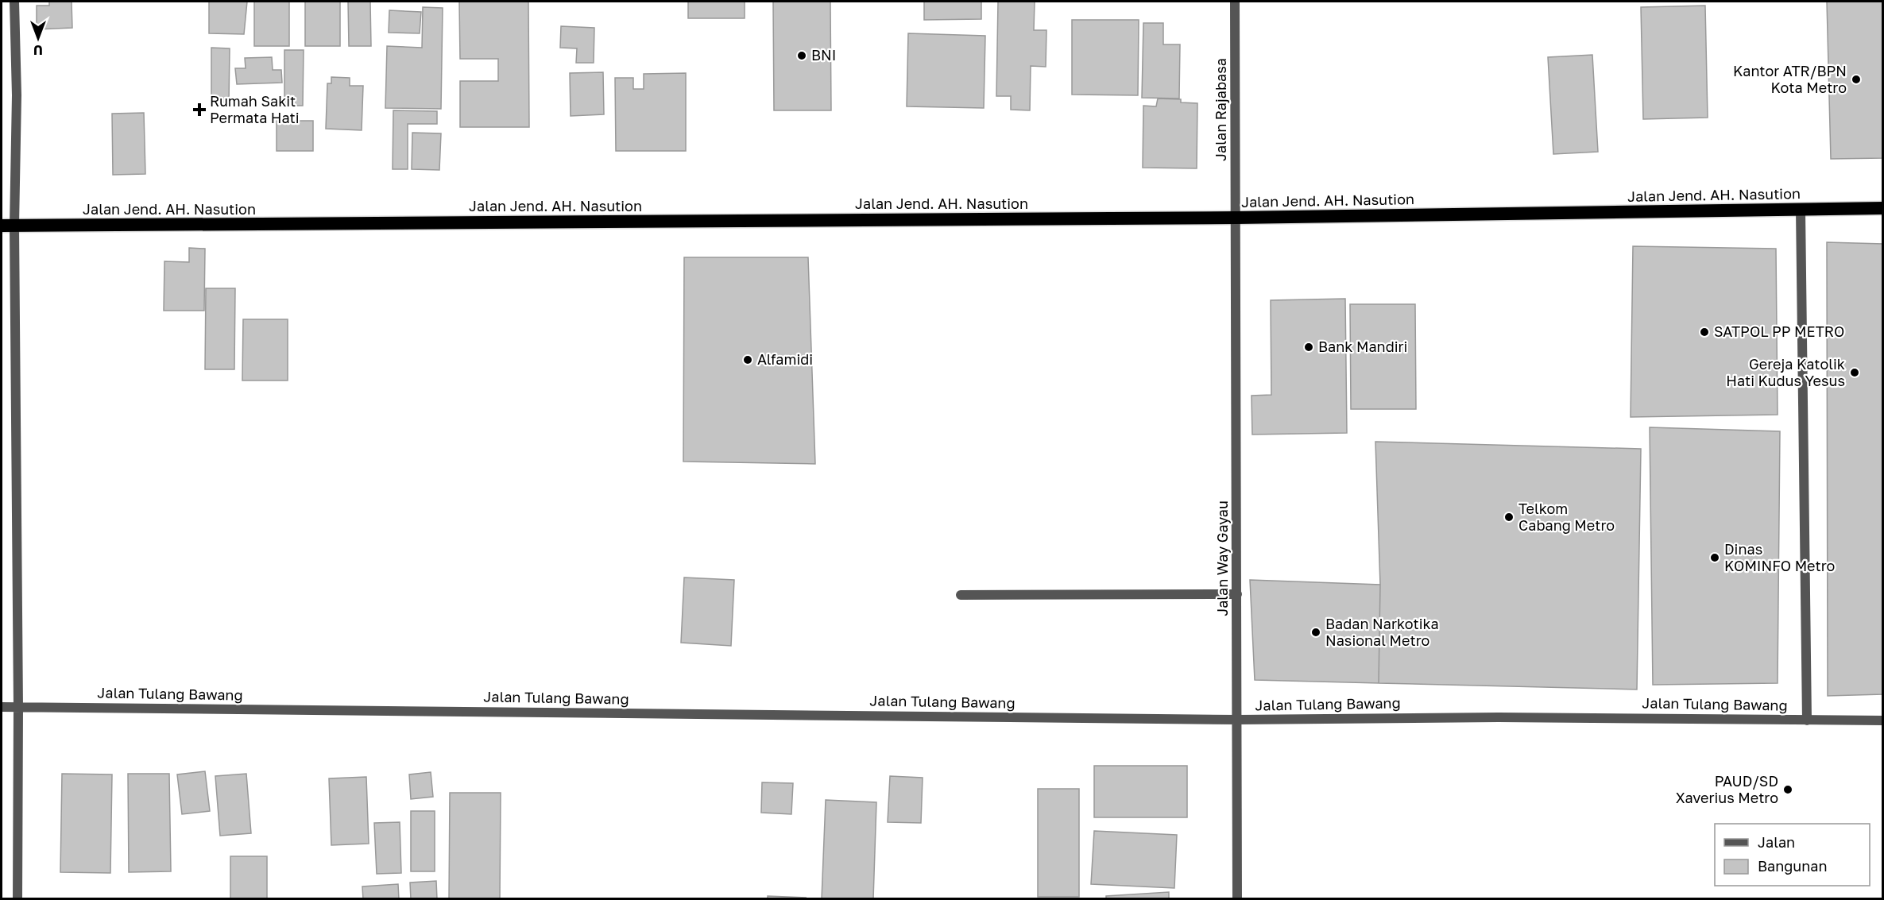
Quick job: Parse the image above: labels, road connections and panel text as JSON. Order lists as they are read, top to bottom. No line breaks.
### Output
{"streets":{"highway":["Jalan Jend. AH. Nasution"],"street":["Jalan Rajabasa","Jalan Way Gayau","Jalan Tulang Bawang"]},"crossings":[["Jalan Rajabasa","Jalan Jend. AH. Nasution"],["Jalan Rajabasa","Jalan Way Gayau"],["Jalan Jend. AH. Nasution","Jalan Way Gayau"],["Jalan Way Gayau","Jalan Tulang Bawang"]],"places":{"other":["BNI","Kantor ATR/BPN Kota Metro","SATPOL PP METRO","Bank Mandiri","Alfamidi","Gereja Katolik Hati Kudus Yesus","Telkom Cabang Metro","Dinas KOMINFO Metro","Badan Narkotika Nasional Metro","PAUD/SD Xaverius Metro"],"health":["Rumah Sakit Permata Hati"]},"legend":["Jalan","Bangunan"],"north":"bottom"}
